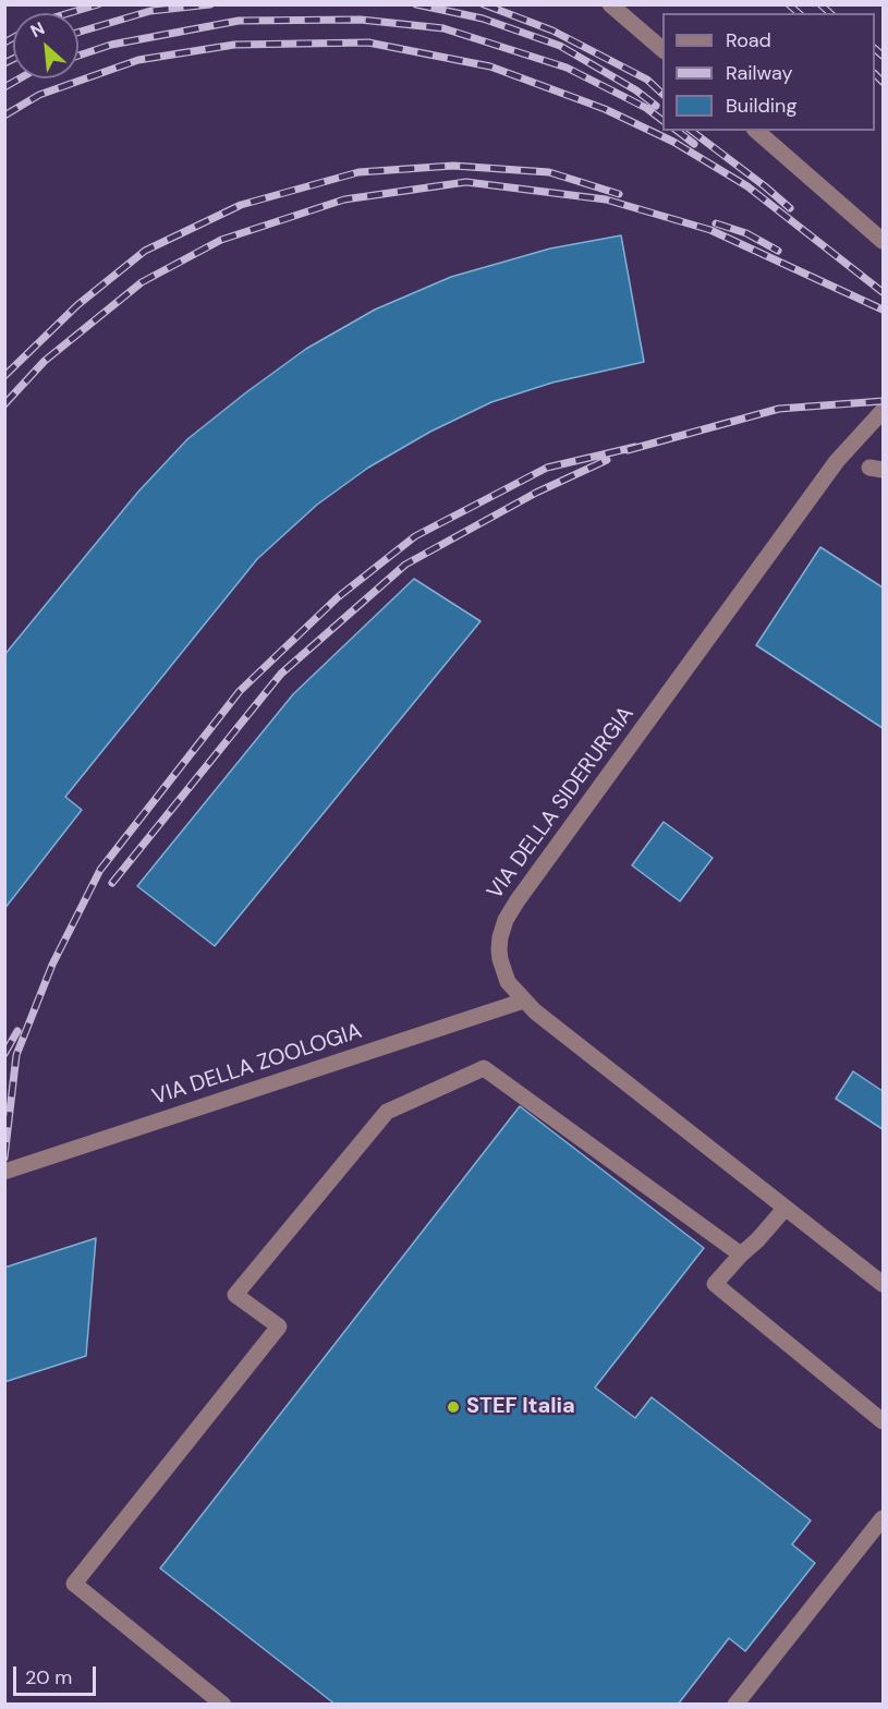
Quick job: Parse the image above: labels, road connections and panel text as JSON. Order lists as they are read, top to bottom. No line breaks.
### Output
{"streets":{"street":["VIA DELLA SIDERURGIA","VIA DELLA ZOOLOGIA"]},"crossings":[["VIA DELLA SIDERURGIA","VIA DELLA ZOOLOGIA"]],"places":["STEF Italia"],"legend":["Road","Railway","Building"],"scale_bar":"20 m","north":"top left"}
